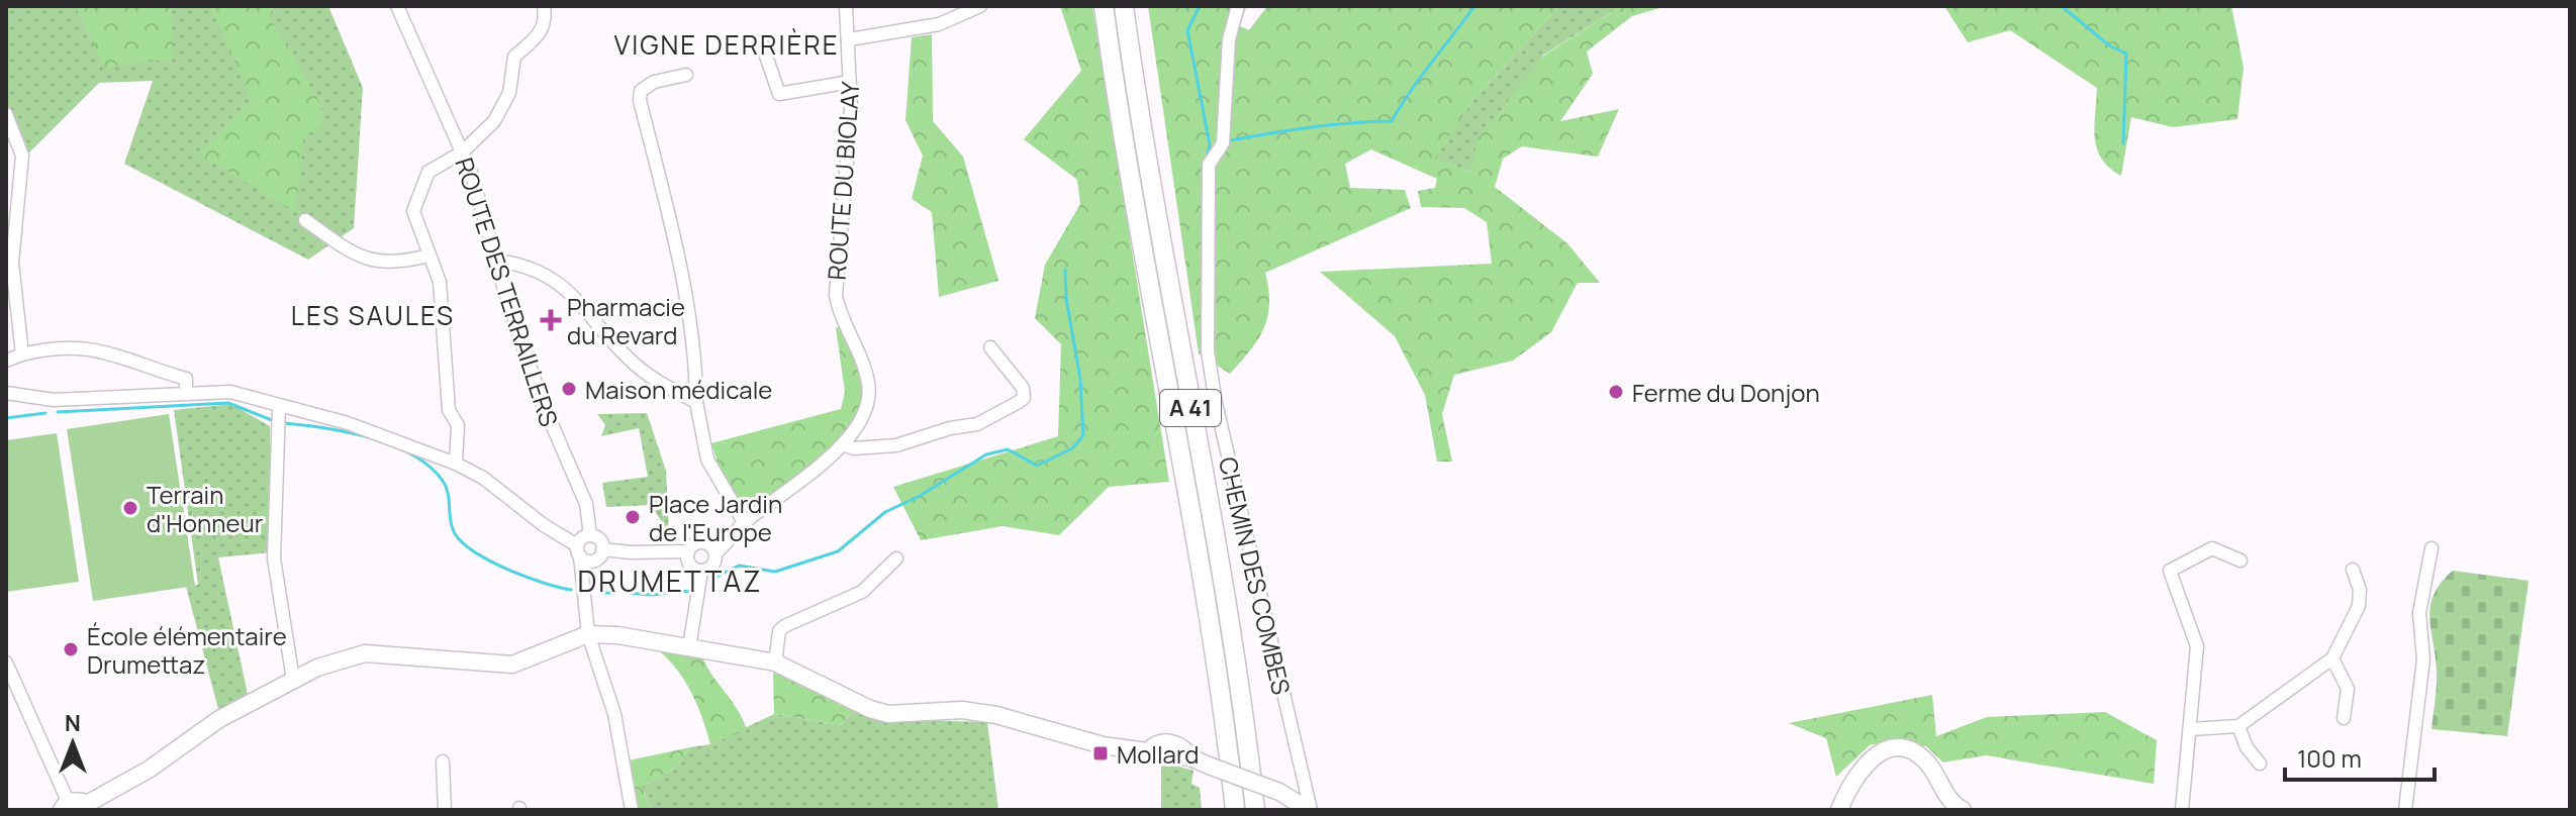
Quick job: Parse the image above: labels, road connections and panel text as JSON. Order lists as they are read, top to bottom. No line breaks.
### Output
{"streets":{"highway":["A 41"],"street":["ROUTE DU BIOLAY","ROUTE DES TERRAILLERS","CHEMIN DES COMBES"]},"districts":["VIGNE DERRIÈRE","LES SAULES","DRUMETTAZ"],"places":{"health":["Pharmacie du Revard"],"other":["Maison médicale","Ferme du Donjon","Terrain d'Honneur","Place Jardin de l'Europe","École élémentaire Drumettaz"],"transit":["Mollard"]},"scale_bar":"100 m","north":"top"}
